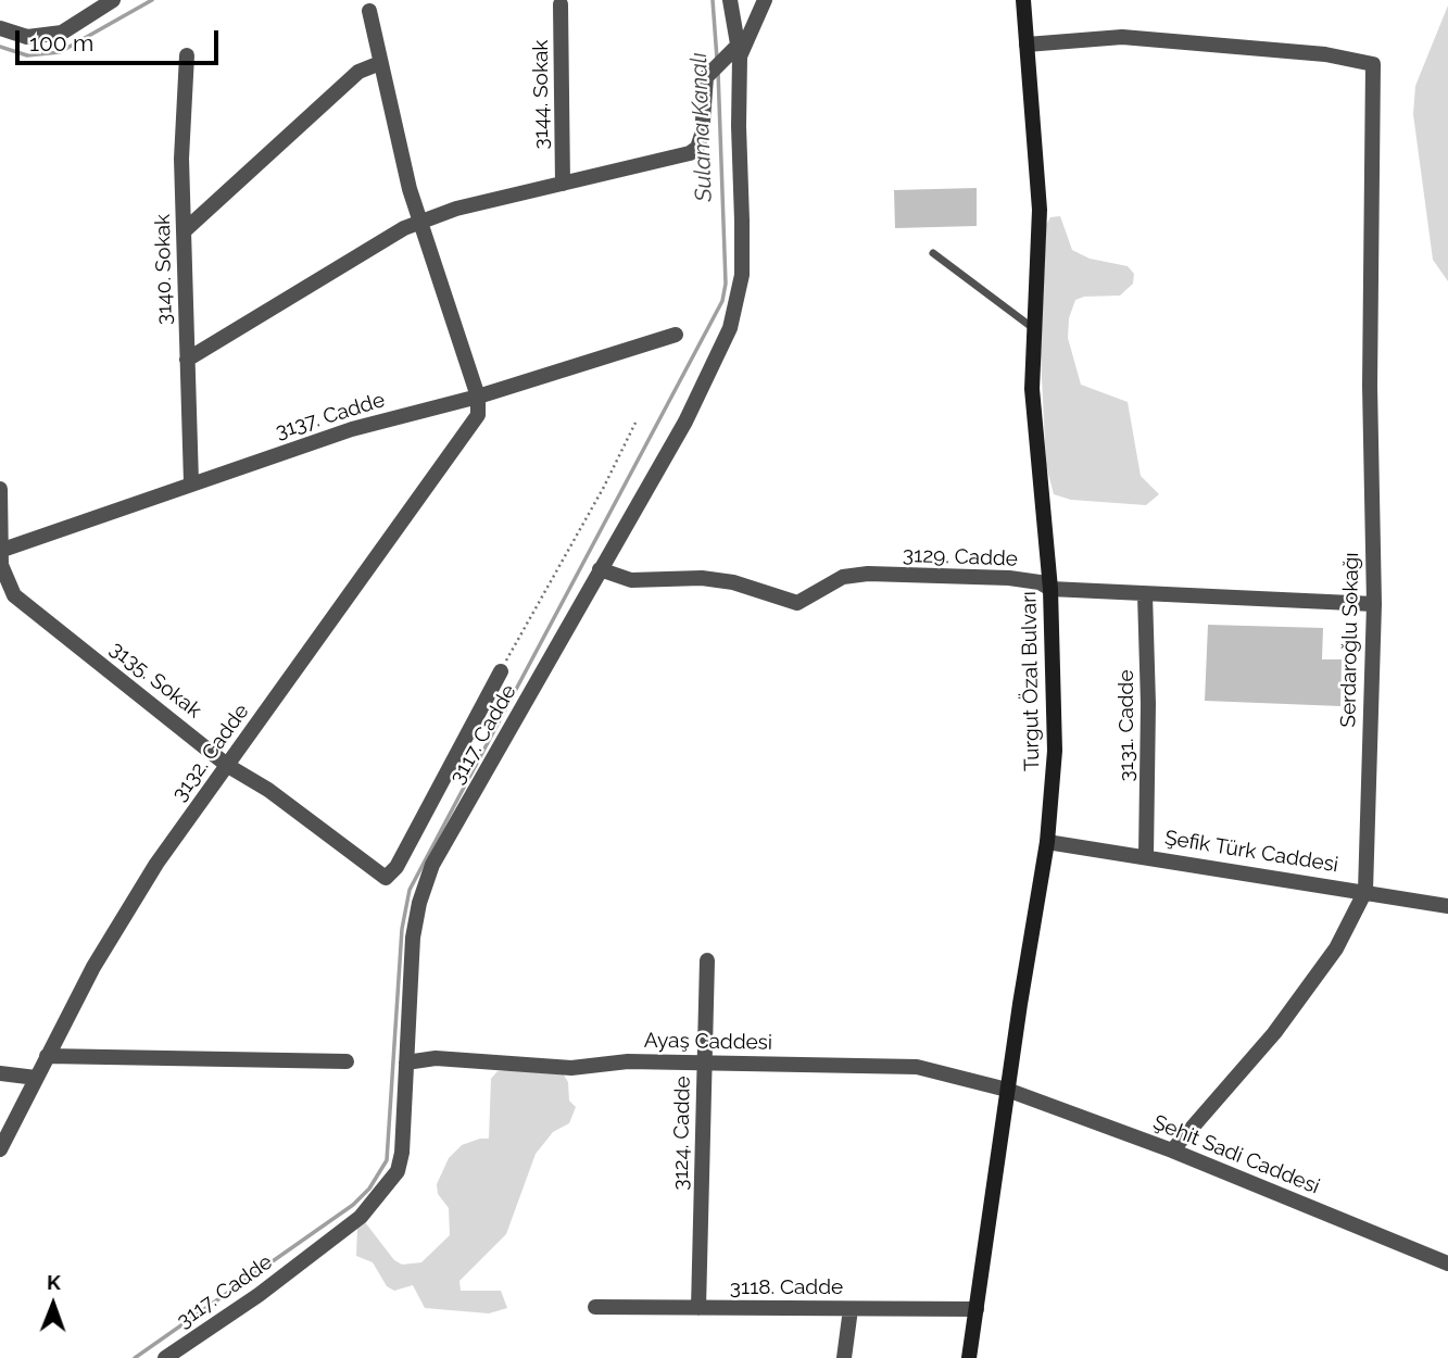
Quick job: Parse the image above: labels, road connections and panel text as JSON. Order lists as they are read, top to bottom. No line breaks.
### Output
{"streets":{"street":["3144. Sokak","3140. Sokak","3137. Cadde","3129. Cadde","Serdaroğlu Sokağı","3135. Sokak","Turgut Özal Bulvarı","3131. Cadde","3117. Cadde","3132. Cadde","Şefik Türk Caddesi","Ayaş Caddesi","3124. Cadde","Şehit Sadi Caddesi","3118. Cadde"]},"crossings":[["3140. Sokak","3137. Cadde"],["3137. Cadde","3135. Sokak"],["3137. Cadde","3132. Cadde"],["3129. Cadde","Serdaroğlu Sokağı"],["3129. Cadde","Turgut Özal Bulvarı"],["3129. Cadde","3131. Cadde"],["3129. Cadde","3117. Cadde"],["Serdaroğlu Sokağı","Turgut Özal Bulvarı"],["Serdaroğlu Sokağı","Şefik Türk Caddesi"],["Serdaroğlu Sokağı","Şehit Sadi Caddesi"],["3135. Sokak","3132. Cadde"],["Turgut Özal Bulvarı","Şefik Türk Caddesi"],["Turgut Özal Bulvarı","Ayaş Caddesi"],["Turgut Özal Bulvarı","Şehit Sadi Caddesi"],["Turgut Özal Bulvarı","3118. Cadde"],["3131. Cadde","Şefik Türk Caddesi"],["3117. Cadde","Ayaş Caddesi"],["Ayaş Caddesi","3124. Cadde"],["Ayaş Caddesi","Şehit Sadi Caddesi"],["3124. Cadde","3118. Cadde"]],"water":["Sulama Kanalı"],"scale_bar":"100 m","north":"top"}
